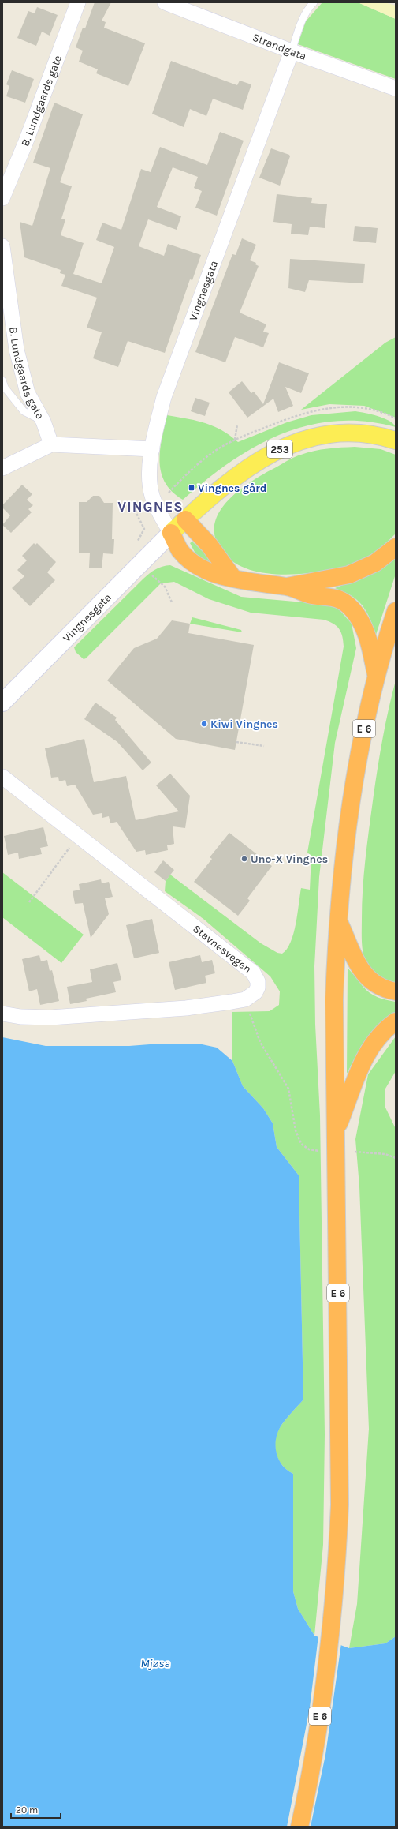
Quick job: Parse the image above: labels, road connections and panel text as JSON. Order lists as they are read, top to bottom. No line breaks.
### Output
{"streets":{"highway":["E 6"],"main road":["Vingnesgata","253"],"street":["Strandgata","B. Lundgaards gate","Stavnesvegen"]},"crossings":[["Strandgata","Vingnesgata"]],"districts":["VINGNES"],"water":["Mjøsa"],"places":{"transit":["Vingnes gård"],"other":["Kiwi Vingnes","Uno-X Vingnes"]},"scale_bar":"20 m"}
